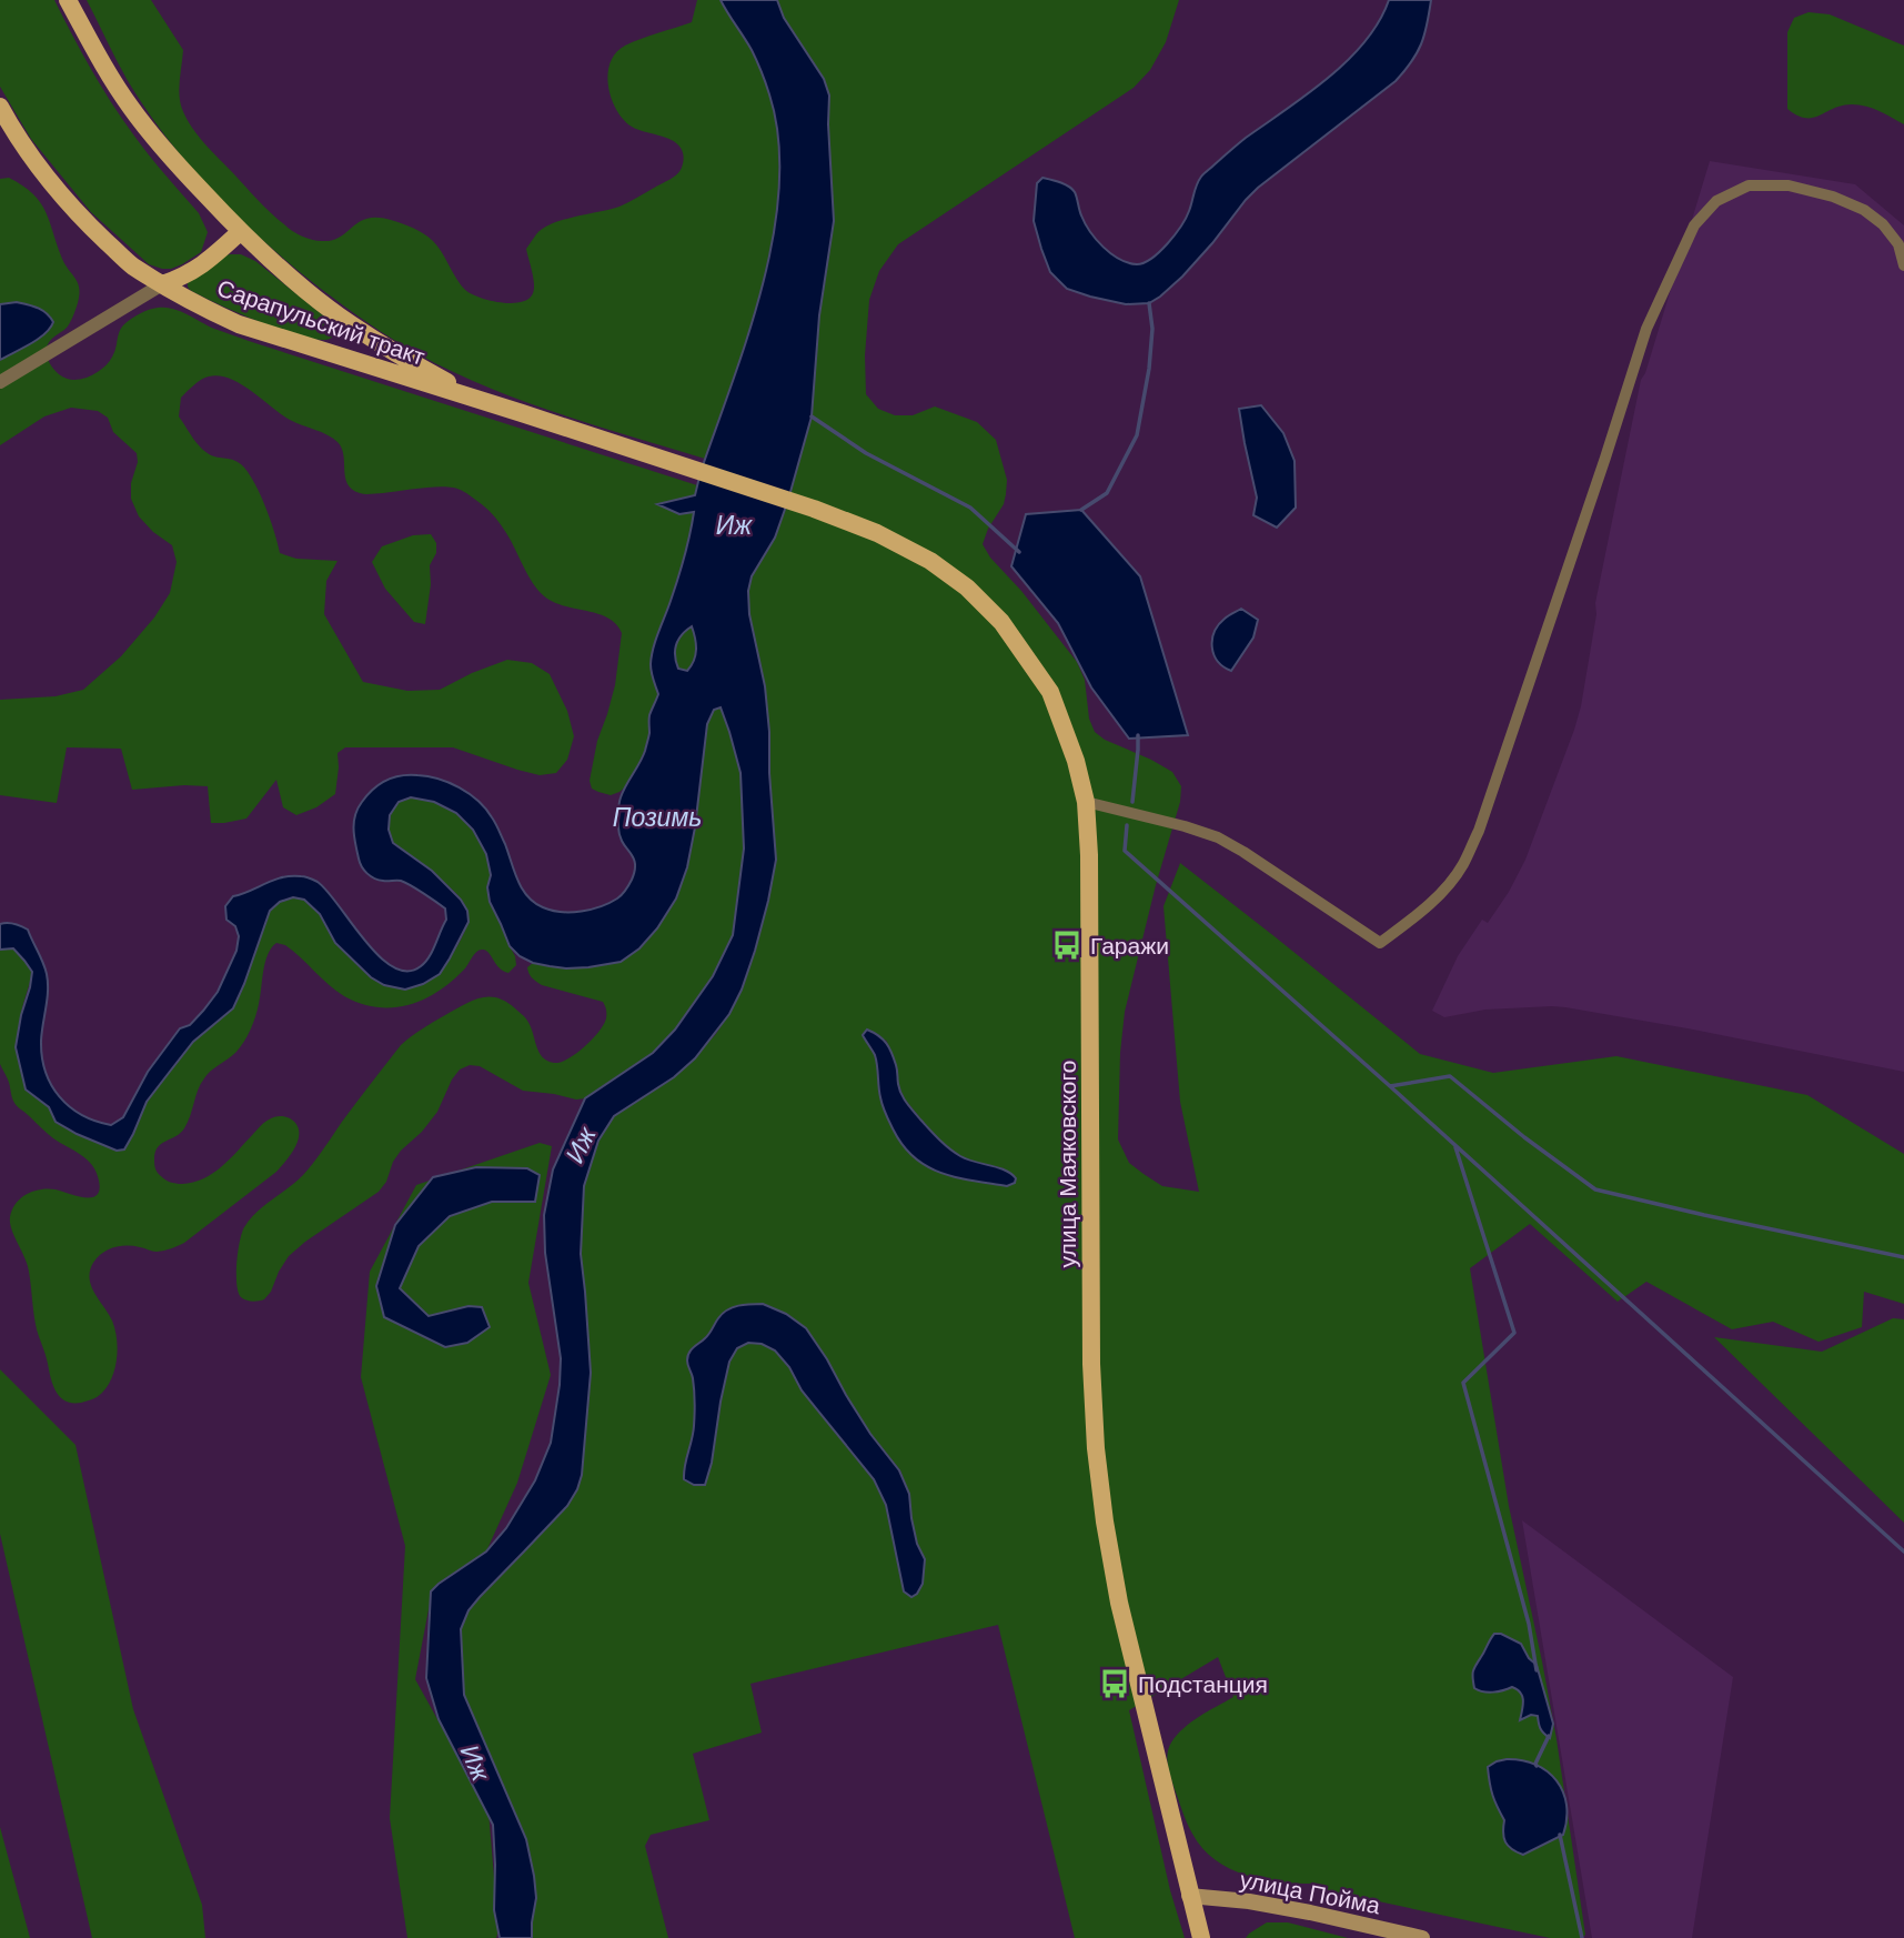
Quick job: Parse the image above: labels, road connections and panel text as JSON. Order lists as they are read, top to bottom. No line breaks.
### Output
{"streets":{"main road":["Сарапульский тракт","улица Маяковского","улица Пойма"]},"crossings":[["Сарапульский тракт","улица Маяковского"],["улица Маяковского","улица Пойма"]],"water":["Иж","Позимь"],"places":{"bus stop":["Гаражи","Подстанция"]}}
